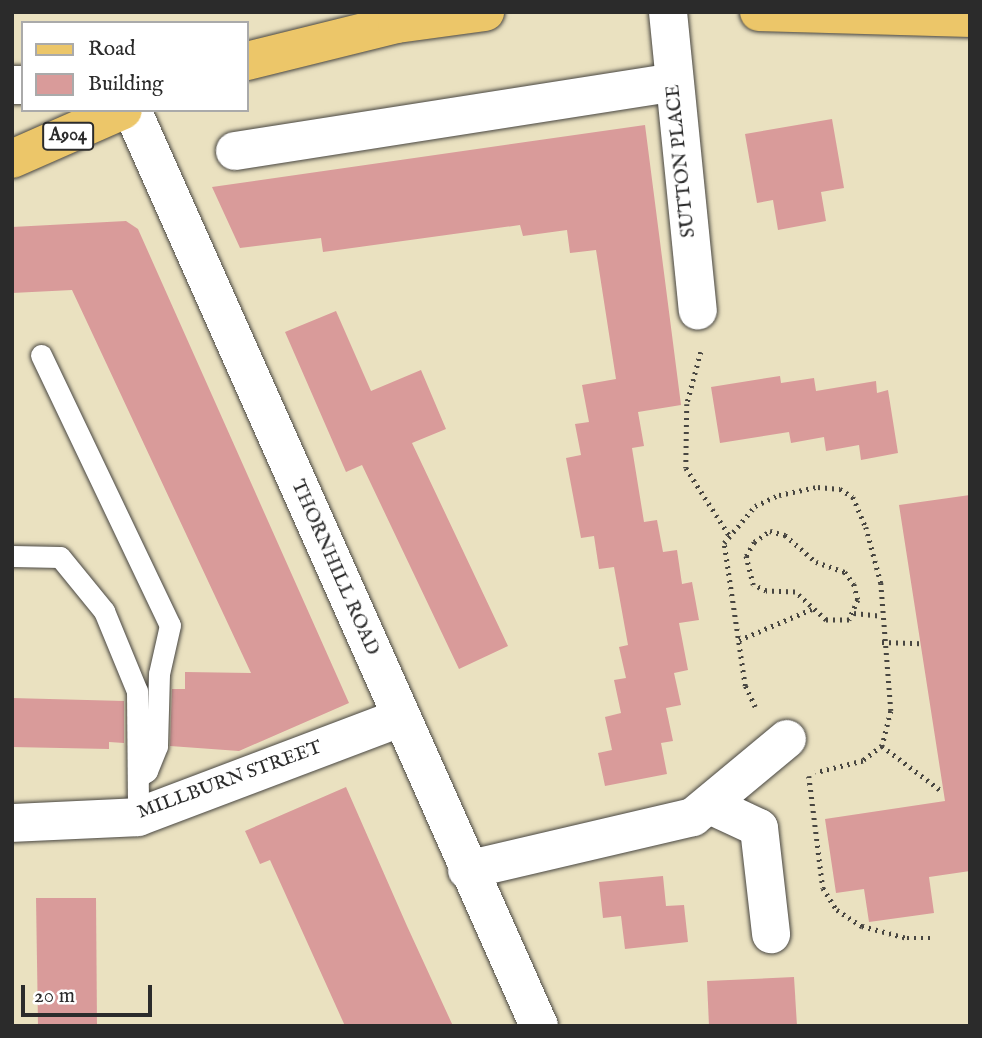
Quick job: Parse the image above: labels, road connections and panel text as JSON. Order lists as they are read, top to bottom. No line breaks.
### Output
{"streets":{"main road":["A904"],"street":["SUTTON PLACE","THORNHILL ROAD","MILLBURN STREET"]},"crossings":[["THORNHILL ROAD","MILLBURN STREET"]],"legend":["Road","Building"],"scale_bar":"20 m"}
